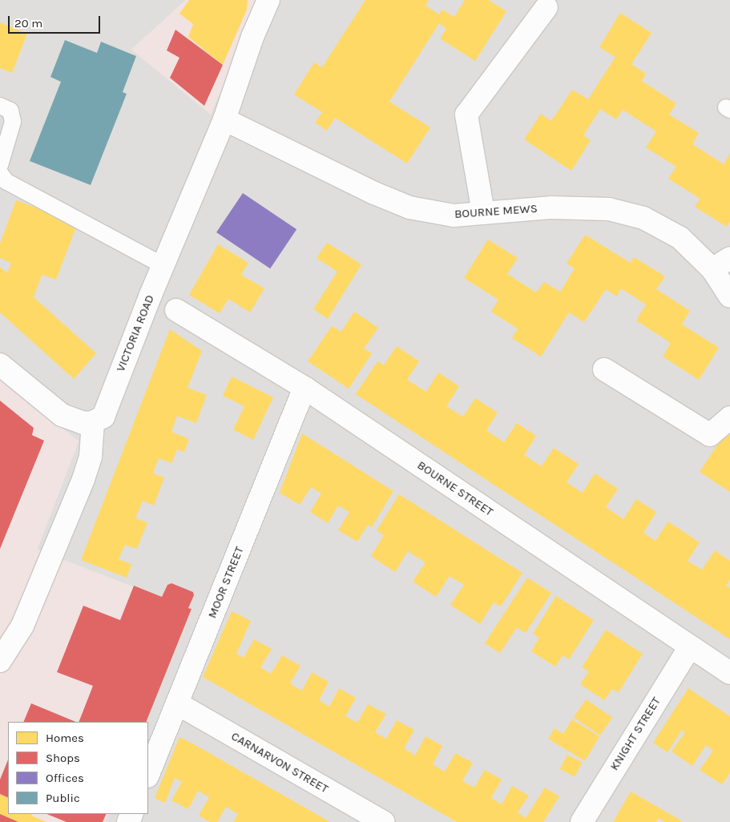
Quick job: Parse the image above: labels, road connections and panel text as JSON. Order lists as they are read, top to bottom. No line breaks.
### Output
{"streets":{"street":["BOURNE MEWS","VICTORIA ROAD","BOURNE STREET","MOOR STREET","KNIGHT STREET","CARNARVON STREET"]},"crossings":[["BOURNE MEWS","VICTORIA ROAD"],["BOURNE STREET","MOOR STREET"],["BOURNE STREET","KNIGHT STREET"],["MOOR STREET","CARNARVON STREET"]],"legend":["Homes","Shops","Offices","Public"],"scale_bar":"20 m"}
